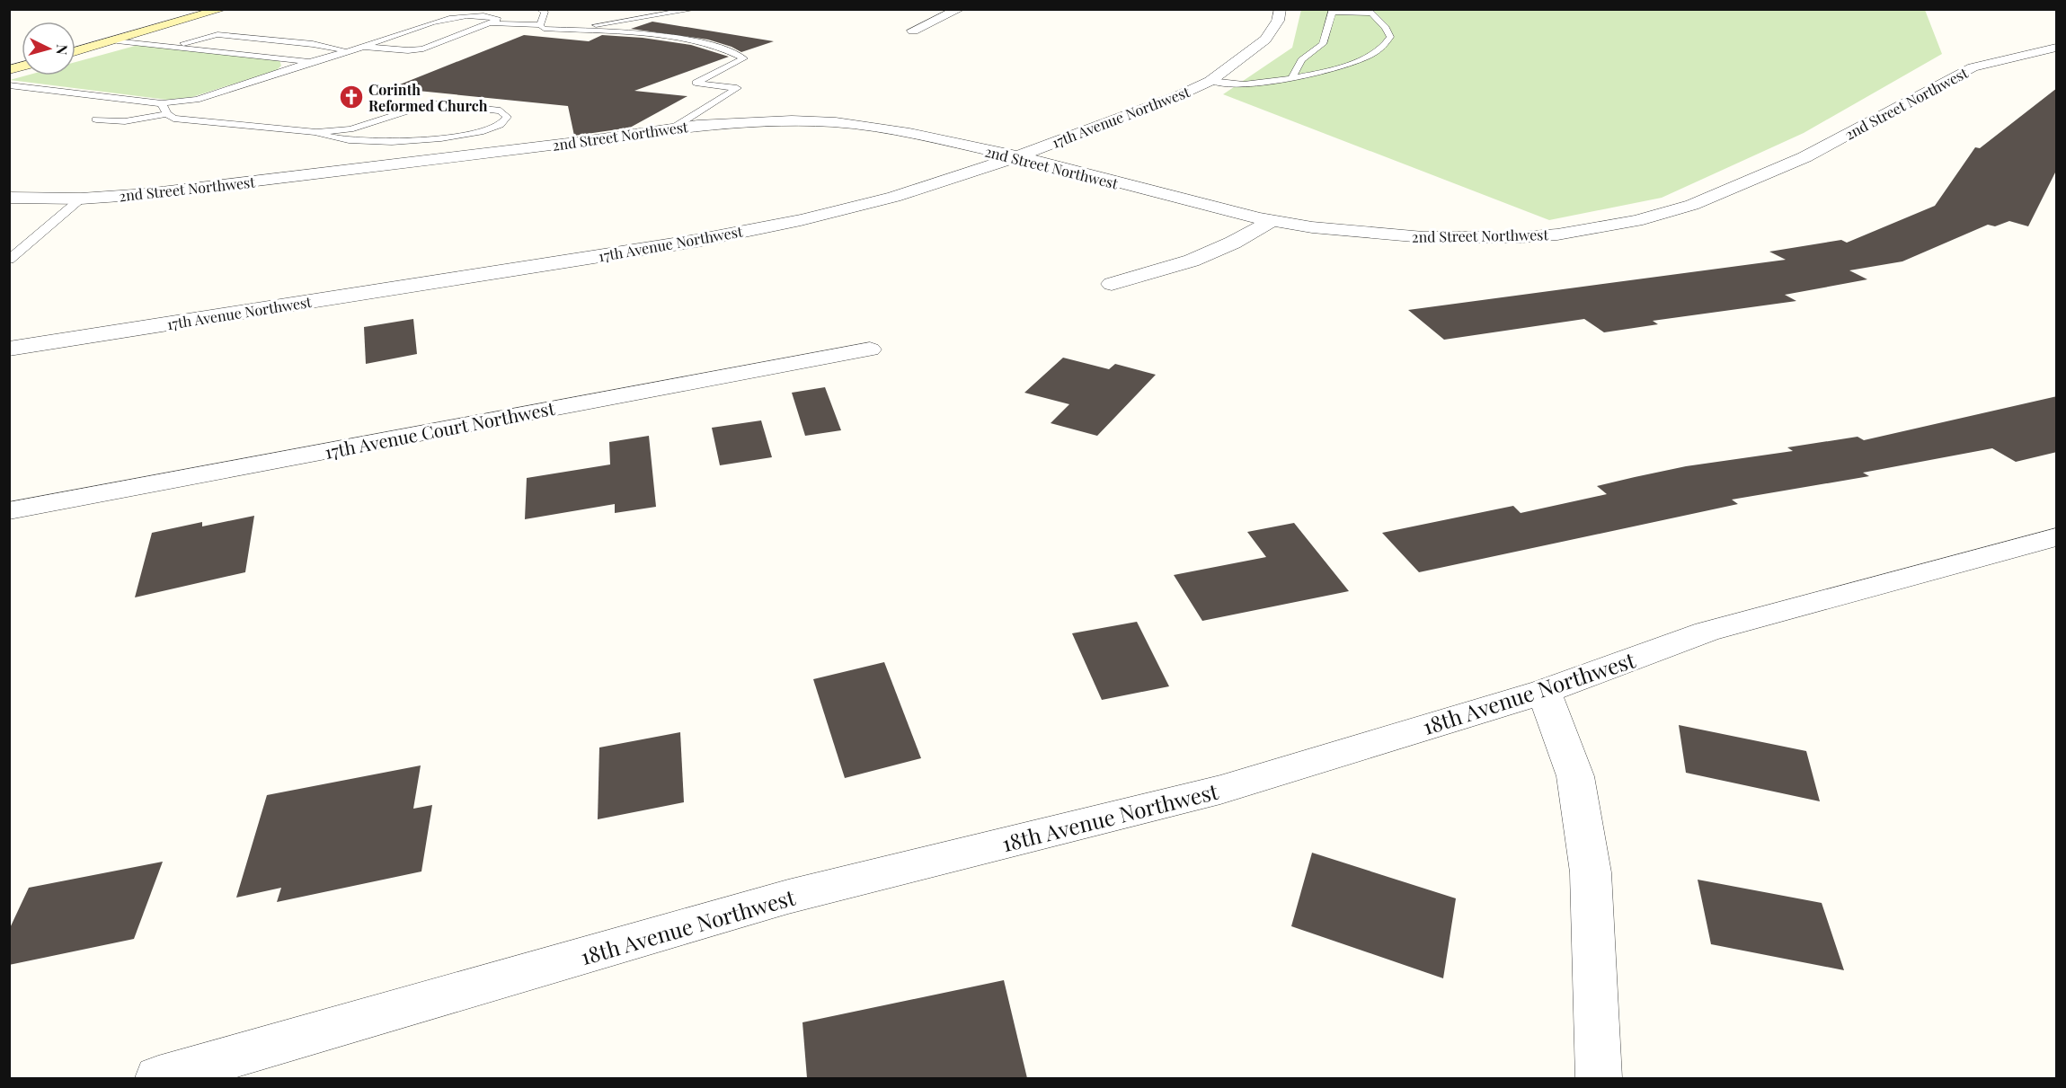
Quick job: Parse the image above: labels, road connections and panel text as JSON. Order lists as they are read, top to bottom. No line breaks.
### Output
{"streets":{"street":["2nd Street Northwest","17th Avenue Northwest","17th Avenue Court Northwest","18th Avenue Northwest"]},"crossings":[["2nd Street Northwest","17th Avenue Northwest"]],"places":{"church":["Corinth Reformed Church"]},"north":"right"}
